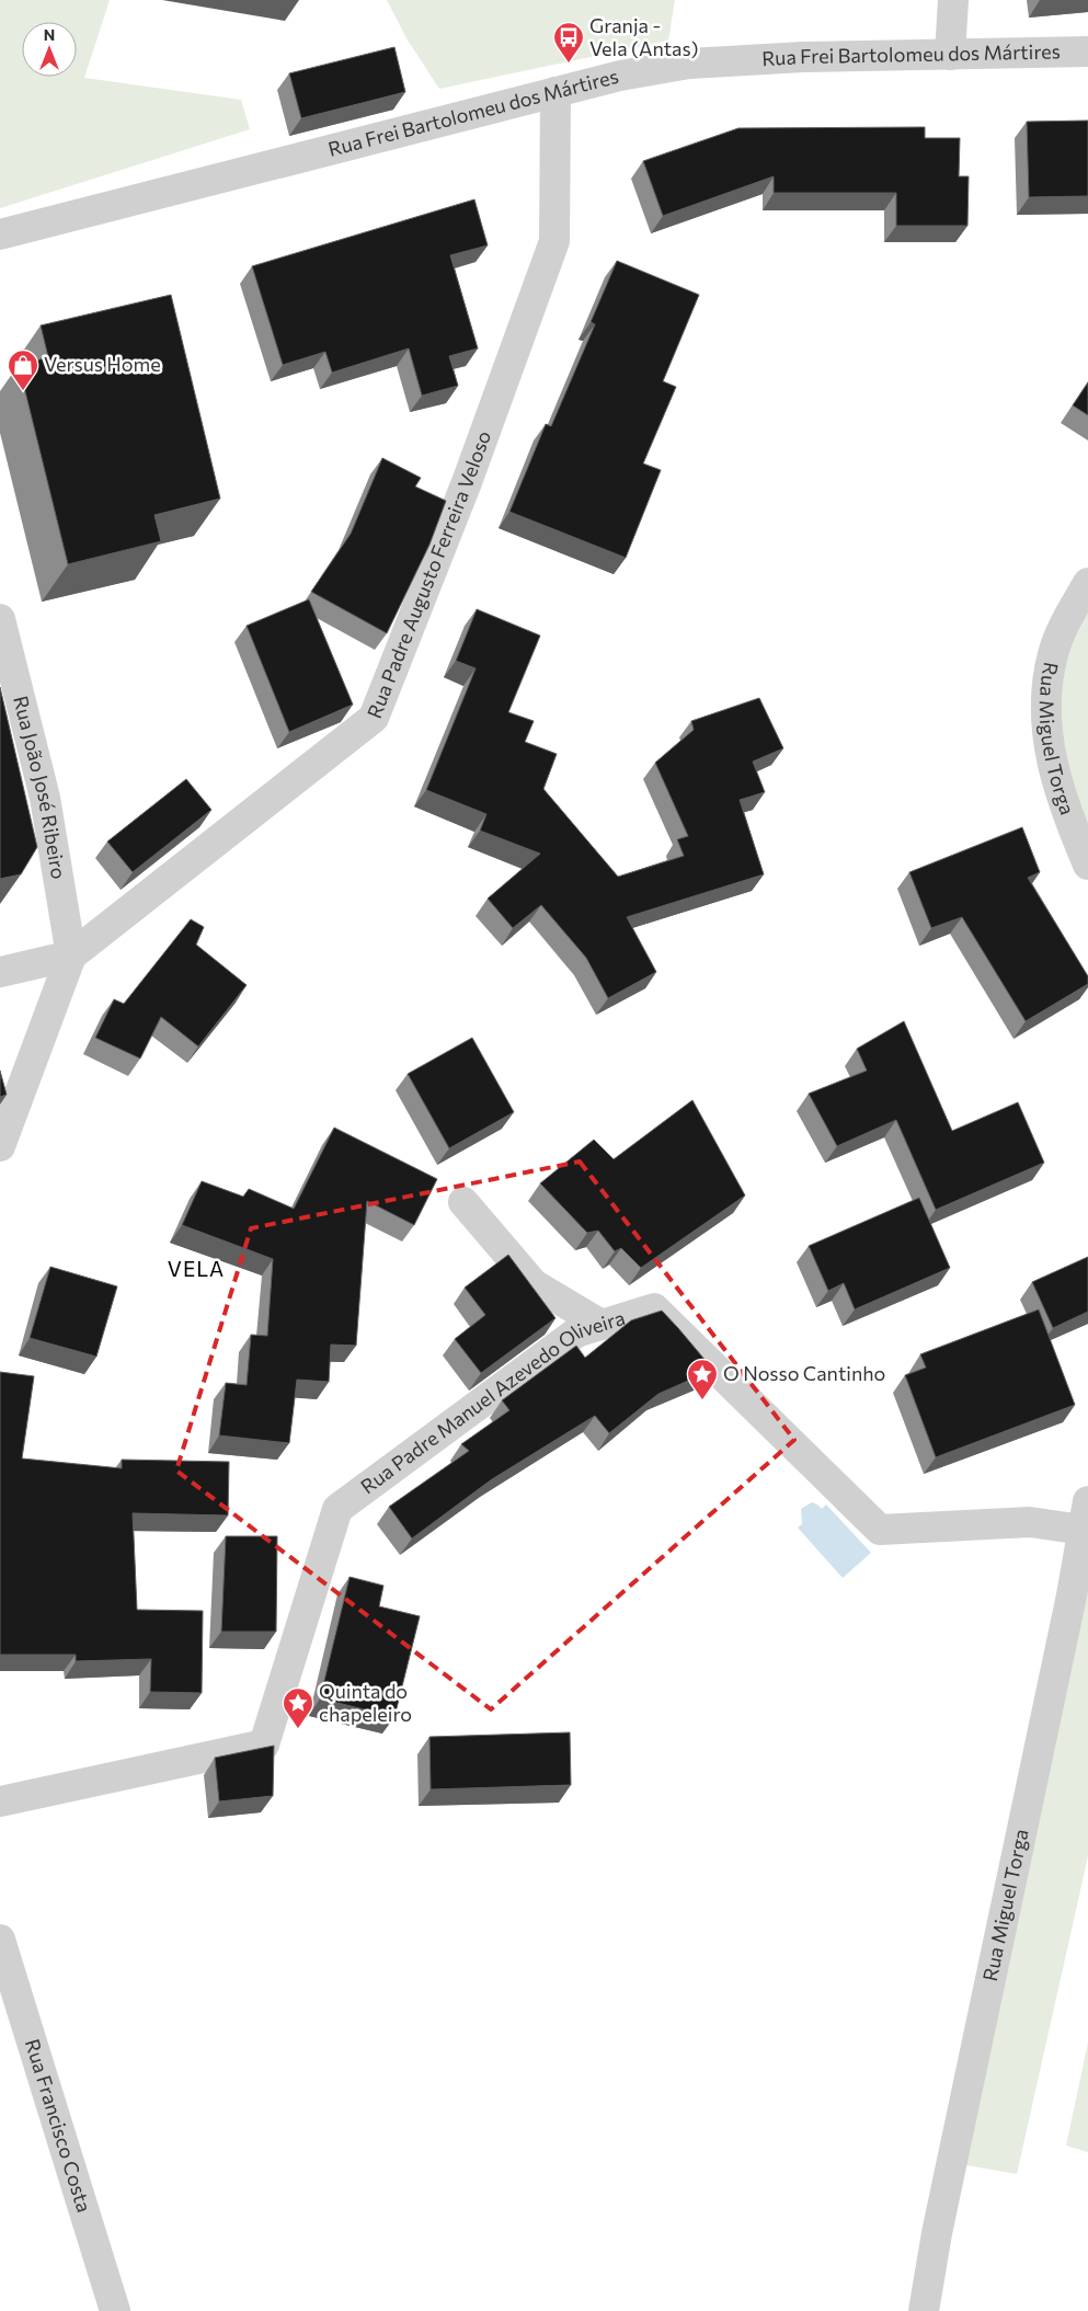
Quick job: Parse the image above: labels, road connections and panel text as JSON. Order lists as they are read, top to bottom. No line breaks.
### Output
{"streets":{"street":["Rua Frei Bartolomeu dos Mártires","Rua Padre Augusto Ferreira Veloso","Rua Miguel Torga","Rua João José Ribeiro","Rua Padre Manuel Azevedo Oliveira","Rua Francisco Costa"]},"crossings":[["Rua Frei Bartolomeu dos Mártires","Rua Padre Augusto Ferreira Veloso"],["Rua Padre Augusto Ferreira Veloso","Rua João José Ribeiro"],["Rua Miguel Torga","Rua Padre Manuel Azevedo Oliveira"]],"districts":["VELA"],"places":{"bus stop":["Granja - Vela (Antas)"],"shop":["Versus Home"],"place":["O Nosso Cantinho","Quinta do chapeleiro"]},"north":"top"}
